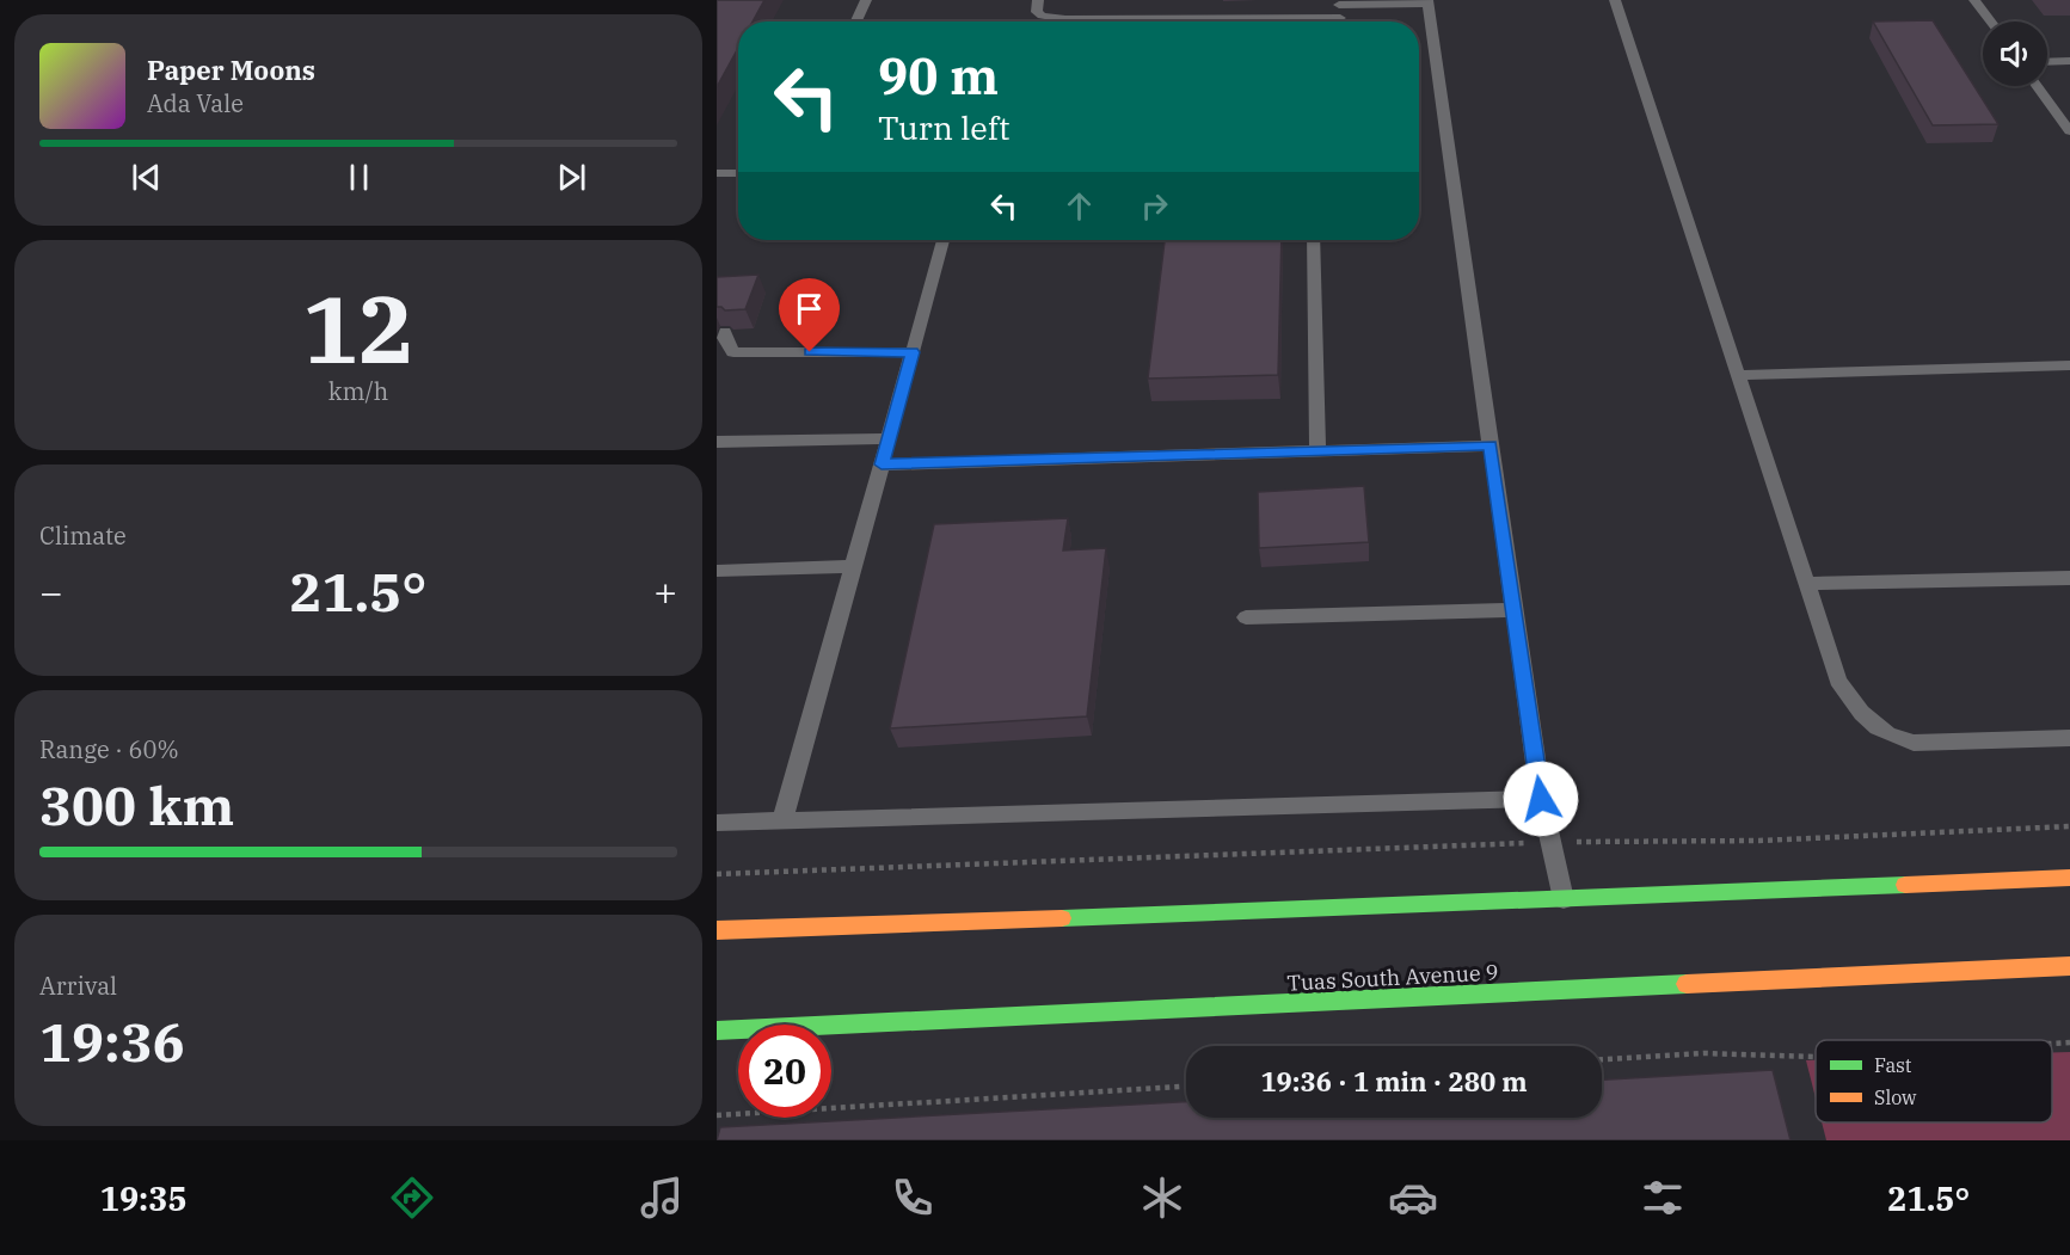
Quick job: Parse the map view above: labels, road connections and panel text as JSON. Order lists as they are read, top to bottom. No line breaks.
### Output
{"streets":{"street":["Tuas South Avenue 9"]},"legend":["Fast","Slow"],"page":{"turn":["90 m","Turn left"],"song":["Paper Moons","Ada Vale"],"tile":[["12","km/h"],"Climate",["Range · 60%","300 km"],["Arrival","19:36"]],"heat":["−","21.5°","+"],"limit":"20","trip":"19:36 · 1 min · 280 m","tabs":["19:35","21.5°"]}}
